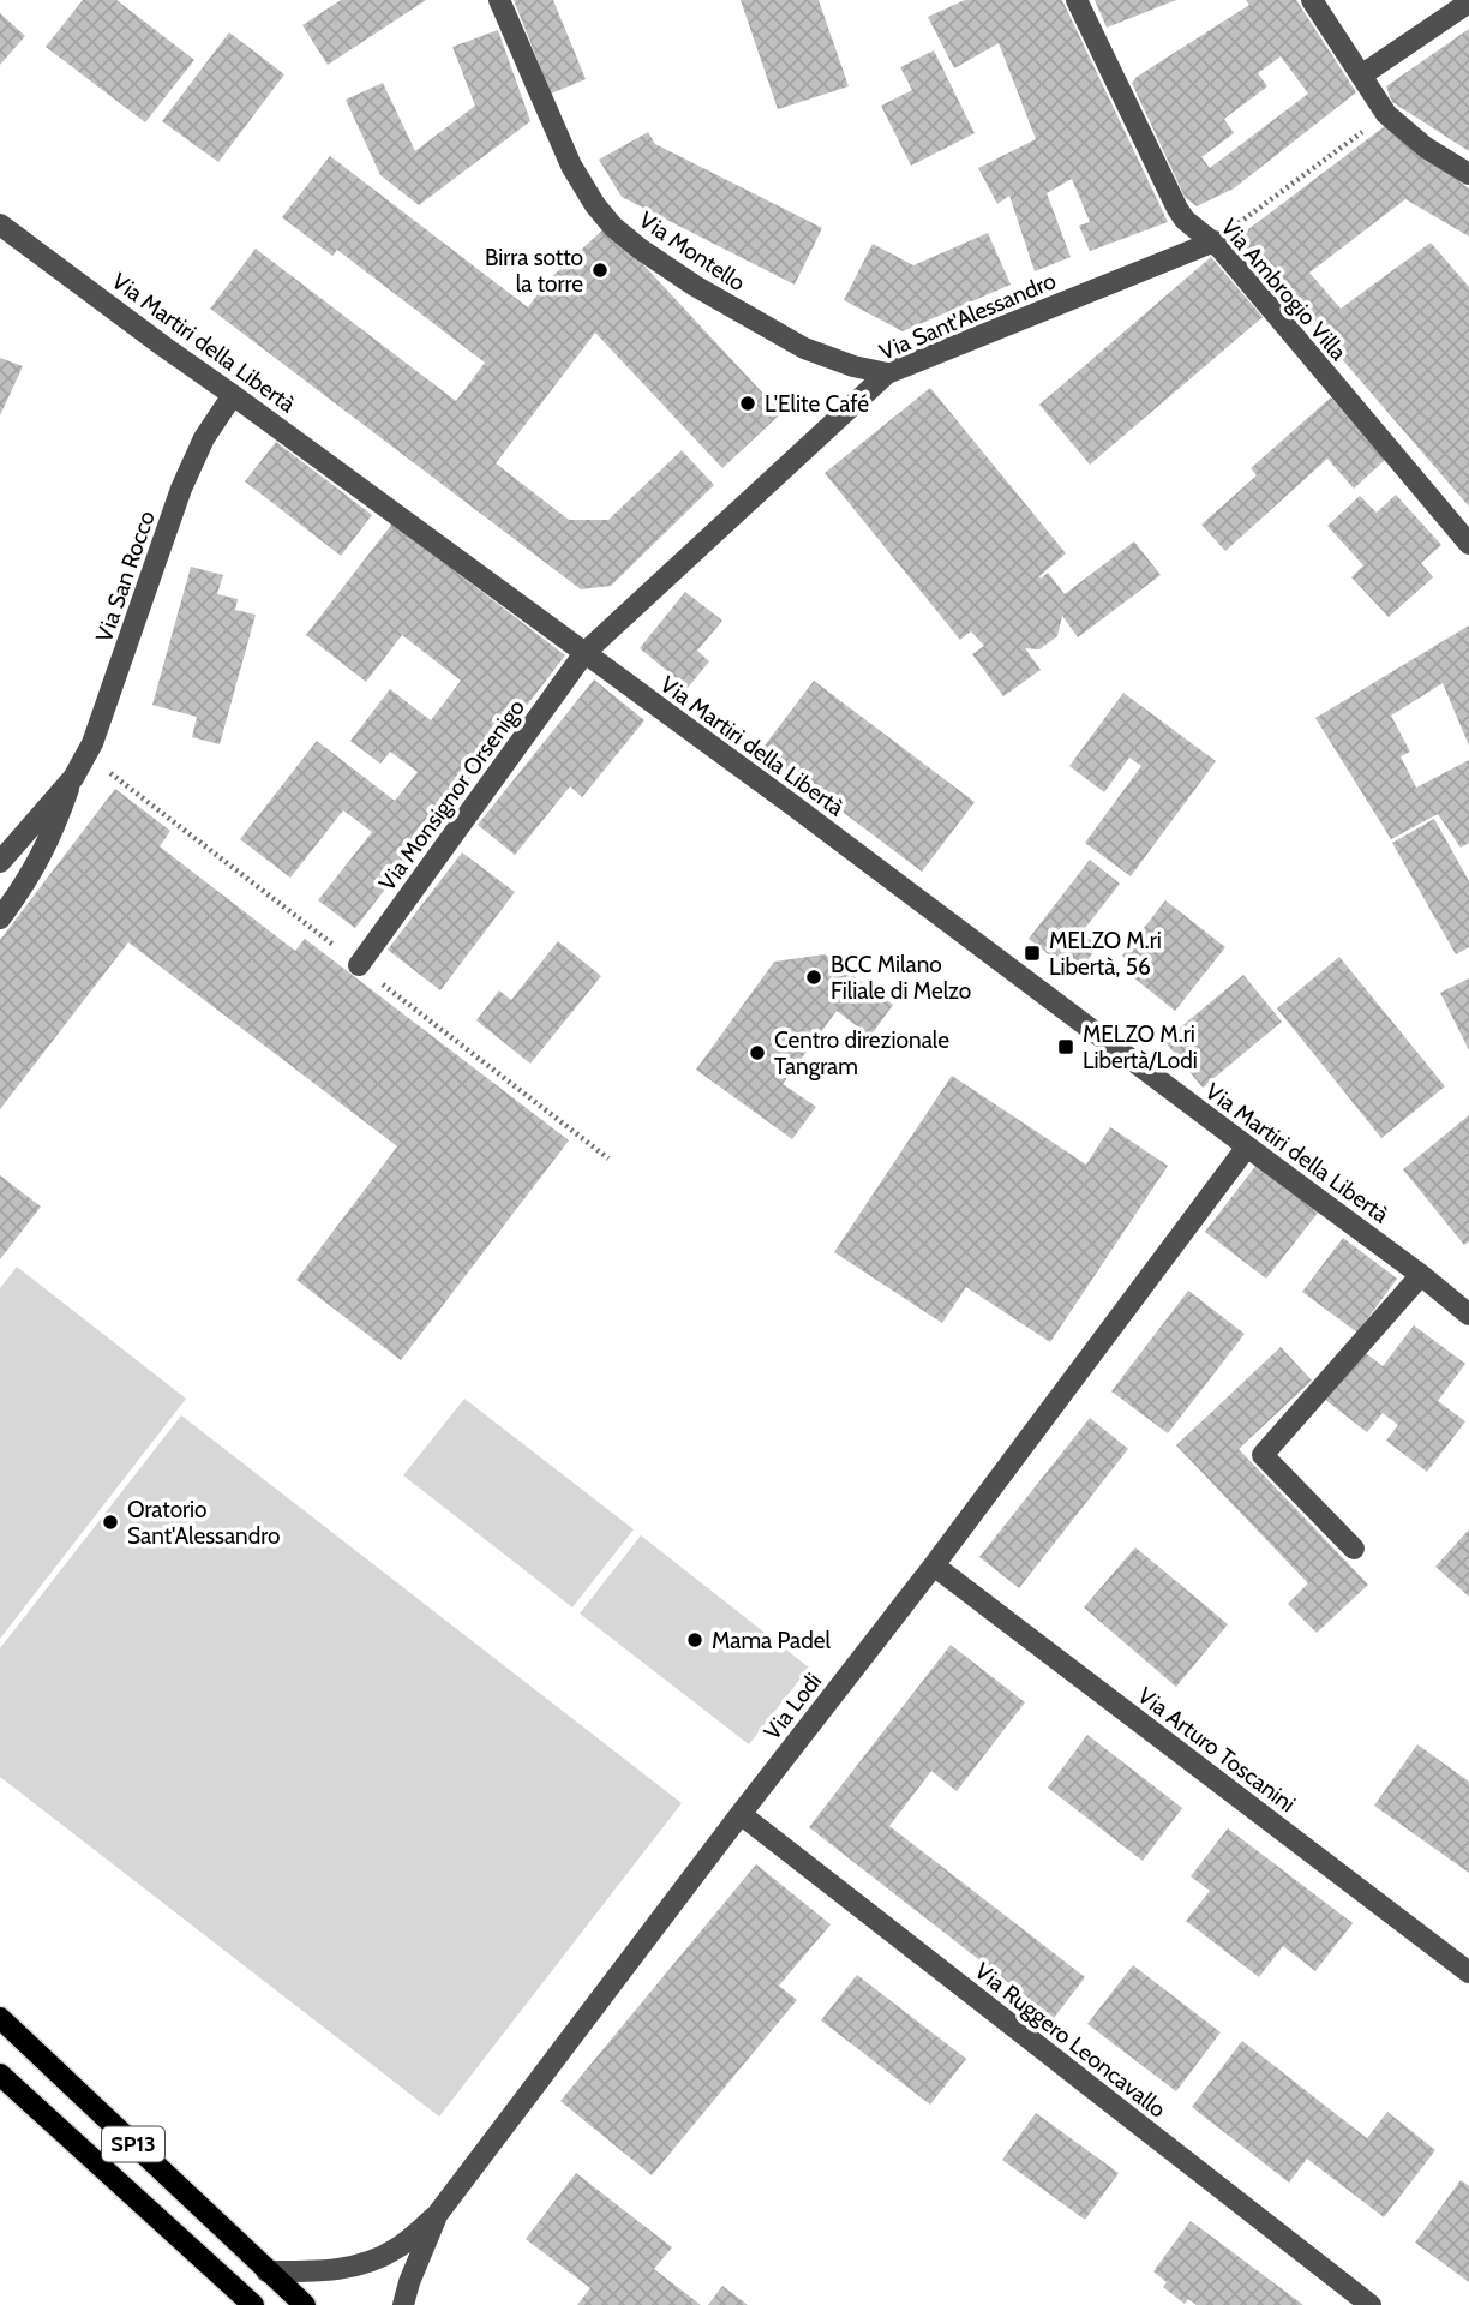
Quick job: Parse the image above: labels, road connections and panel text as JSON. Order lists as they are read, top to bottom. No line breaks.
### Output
{"streets":{"main road":["SP13"],"street":["Via Montello","Via Ambrogio Villa","Via Sant'Alessandro","Via Martiri della Libertà","Via San Rocco","Via Monsignor Orsenigo","Via Lodi","Via Arturo Toscanini","Via Ruggero Leoncavallo"]},"crossings":[["Via Montello","Via Sant'Alessandro"],["Via Ambrogio Villa","Via Sant'Alessandro"],["Via Sant'Alessandro","Via Martiri della Libertà"],["Via Sant'Alessandro","Via Monsignor Orsenigo"],["Via Martiri della Libertà","Via San Rocco"],["Via Martiri della Libertà","Via Monsignor Orsenigo"],["Via Martiri della Libertà","Via Lodi"],["Via Lodi","Via Arturo Toscanini"],["Via Lodi","Via Ruggero Leoncavallo"],["Via Lodi","SP13"]],"places":{"other":["Birra sotto la torre","L'Elite Café","BCC Milano Filiale di Melzo","Centro direzionale Tangram","Oratorio Sant'Alessandro","Mama Padel"],"transit":["MELZO M.ri Libertà, 56","MELZO M.ri Libertà/Lodi"]}}
